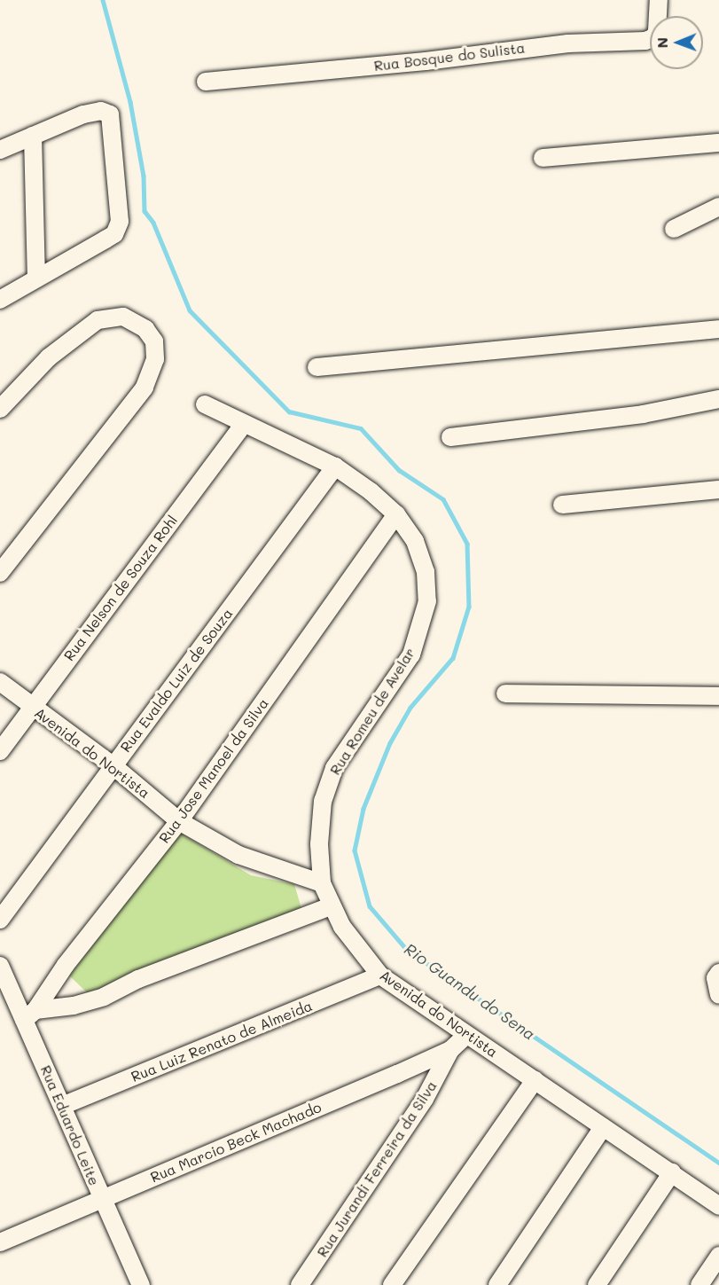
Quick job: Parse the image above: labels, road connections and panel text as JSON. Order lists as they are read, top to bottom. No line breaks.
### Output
{"streets":{"street":["Rua Bosque do Sulista","Rua Nelson de Souza Rohl","Rua Evaldo Luiz de Souza","Rua Romeu de Avelar","Avenida do Nortista","Rua Jose Manoel da Silva","Rua Luiz Renato de Almeida","Rua Eduardo Leite","Rua Marcio Beck Machado","Rua Jurandi Ferreira da Silva"]},"crossings":[["Rua Nelson de Souza Rohl","Rua Romeu de Avelar"],["Rua Nelson de Souza Rohl","Avenida do Nortista"],["Rua Evaldo Luiz de Souza","Rua Romeu de Avelar"],["Rua Evaldo Luiz de Souza","Avenida do Nortista"],["Rua Romeu de Avelar","Avenida do Nortista"],["Rua Romeu de Avelar","Rua Jose Manoel da Silva"],["Avenida do Nortista","Rua Jose Manoel da Silva"],["Avenida do Nortista","Rua Luiz Renato de Almeida"],["Avenida do Nortista","Rua Marcio Beck Machado"],["Rua Jose Manoel da Silva","Rua Eduardo Leite"],["Rua Luiz Renato de Almeida","Rua Eduardo Leite"],["Rua Eduardo Leite","Rua Marcio Beck Machado"],["Rua Marcio Beck Machado","Rua Jurandi Ferreira da Silva"]],"water":["Rio Guandu do Sena"],"north":"left"}
